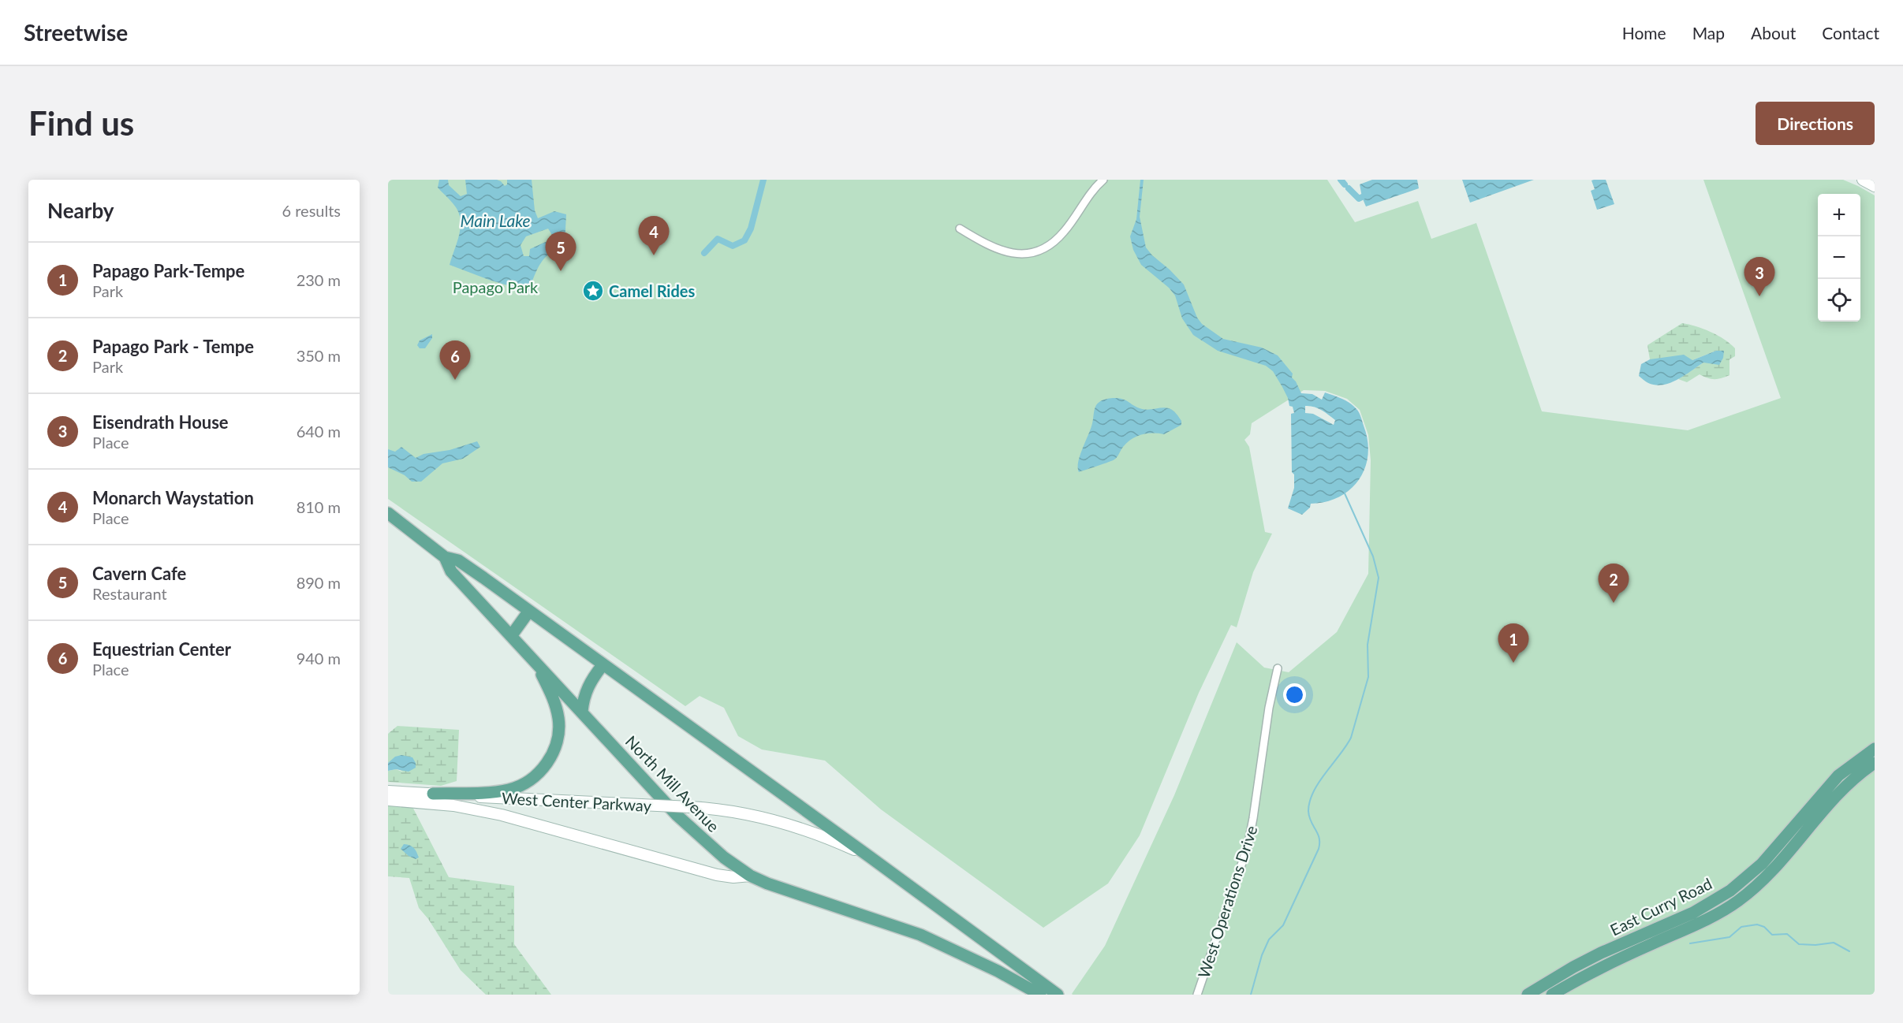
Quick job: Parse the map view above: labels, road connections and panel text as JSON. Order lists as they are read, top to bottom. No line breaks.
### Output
{"streets":{"main road":["North Mill Avenue","East Curry Road"],"street":["West Center Parkway","West Operations Drive"]},"crossings":[["North Mill Avenue","West Center Parkway"]],"water":["Main Lake"],"parks":["Papago Park"],"places":{"place":["Camel Rides"]},"page":{"header":"Streetwise","nav":["Home","Map","About","Contact"],"buttons":"Directions","title":"Find us","heading":["Nearby","6 results"],"map_buttons":["+","−"],"pins":["4","5","3","6","2","1"],"list":[{"mark":"1","name":"Papago Park-Tempe","note":"Park","value":"230 m"},{"mark":"2","name":"Papago Park - Tempe","note":"Park","value":"350 m"},{"mark":"3","name":"Eisendrath House","note":"Place","value":"640 m"},{"mark":"4","name":"Monarch Waystation","note":"Place","value":"810 m"},{"mark":"5","name":"Cavern Cafe","note":"Restaurant","value":"890 m"},{"mark":"6","name":"Equestrian Center","note":"Place","value":"940 m"}]}}
